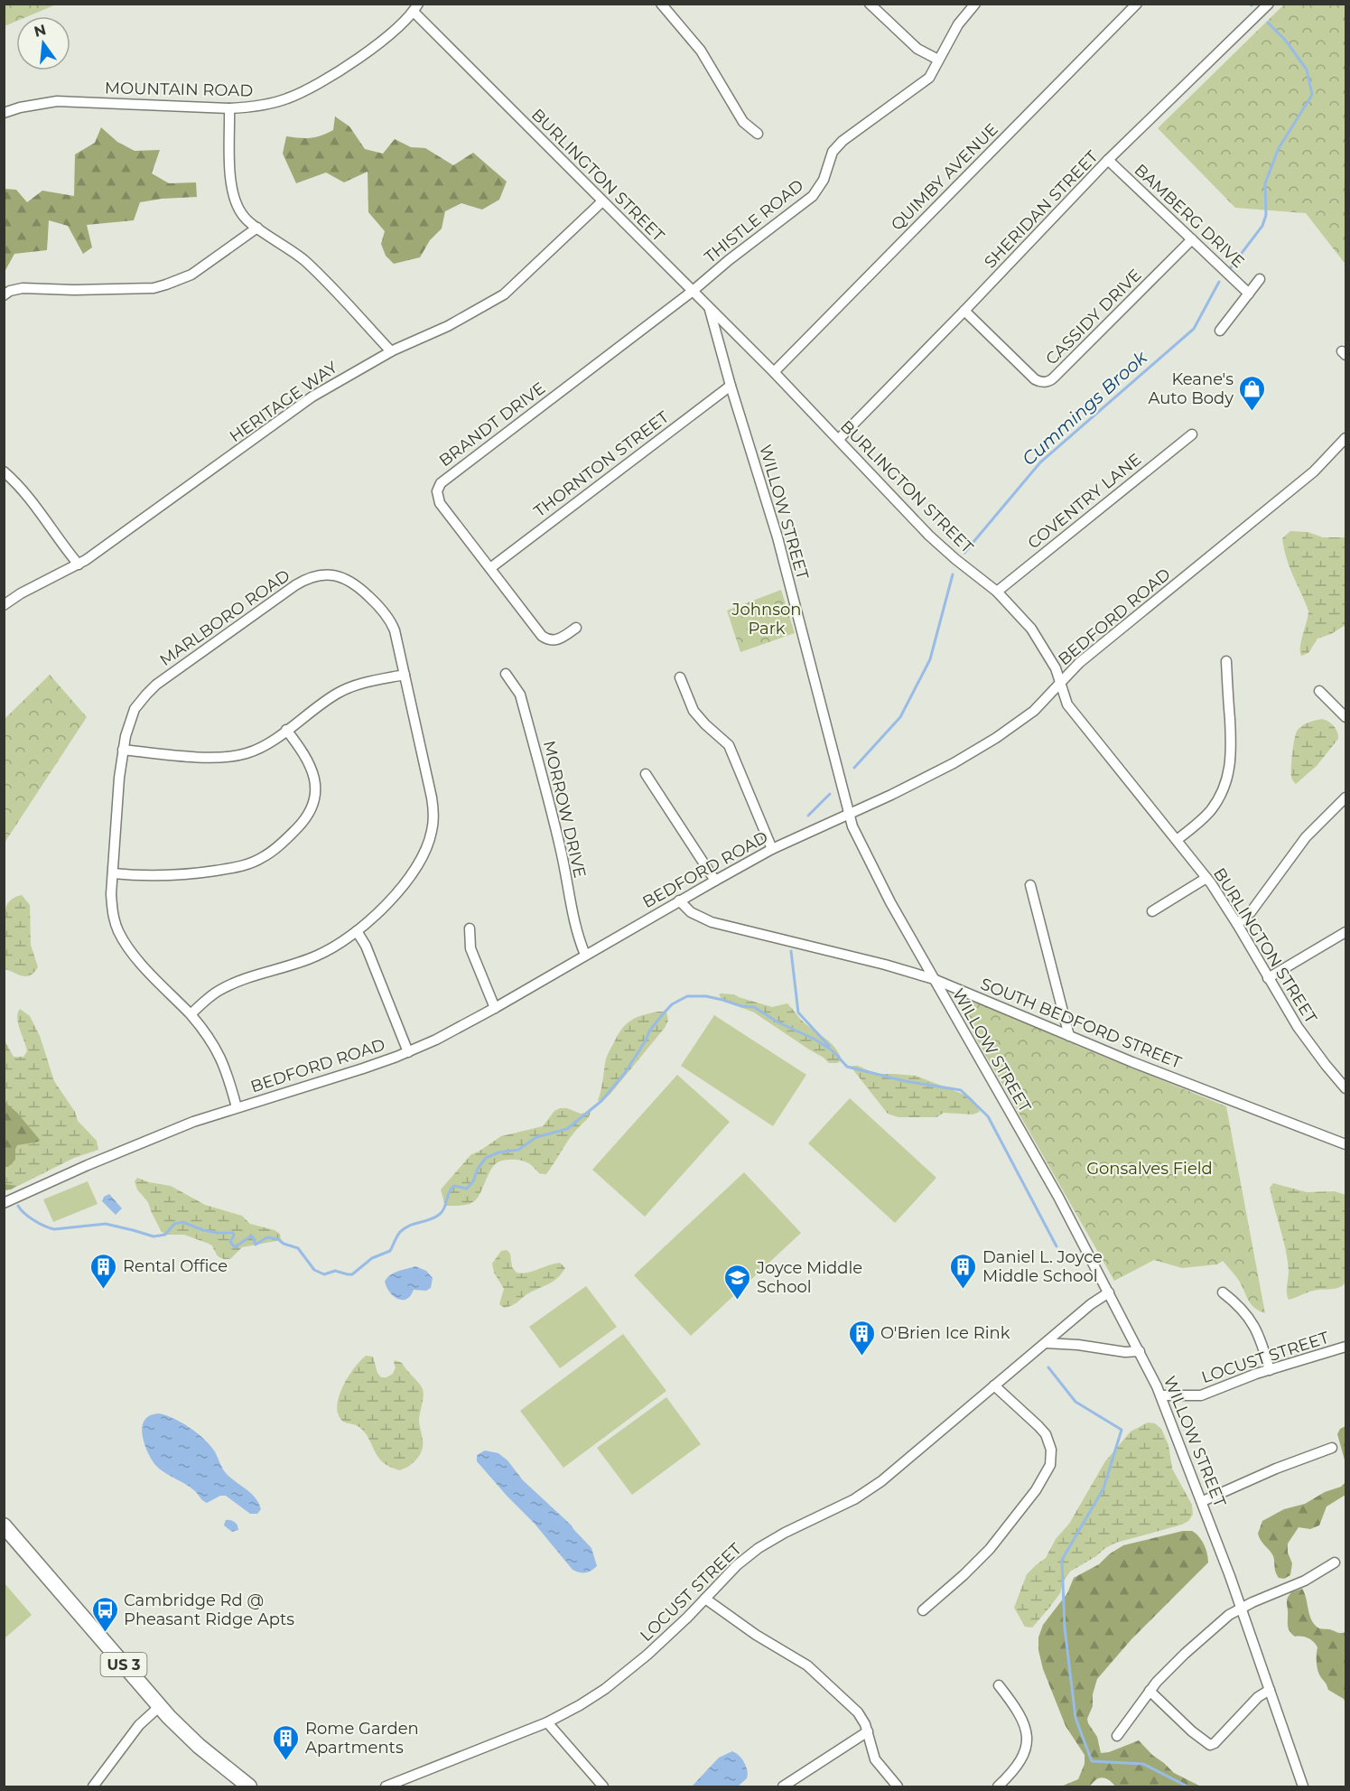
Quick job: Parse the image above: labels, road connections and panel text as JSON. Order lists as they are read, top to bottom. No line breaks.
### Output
{"streets":{"highway":["US 3"],"street":["MOUNTAIN ROAD","BURLINGTON STREET","QUIMBY AVENUE","SHERIDAN STREET","BAMBERG DRIVE","THISTLE ROAD","CASSIDY DRIVE","HERITAGE WAY","BRANDT DRIVE","THORNTON STREET","COVENTRY LANE","WILLOW STREET","BEDFORD ROAD","MARLBORO ROAD","MORROW DRIVE","SOUTH BEDFORD STREET","LOCUST STREET"]},"crossings":[["MOUNTAIN ROAD","BURLINGTON STREET"],["BURLINGTON STREET","QUIMBY AVENUE"],["BURLINGTON STREET","SHERIDAN STREET"],["BURLINGTON STREET","THISTLE ROAD"],["BURLINGTON STREET","HERITAGE WAY"],["BURLINGTON STREET","BRANDT DRIVE"],["BURLINGTON STREET","COVENTRY LANE"],["BURLINGTON STREET","WILLOW STREET"],["BURLINGTON STREET","BEDFORD ROAD"],["SHERIDAN STREET","BAMBERG DRIVE"],["SHERIDAN STREET","CASSIDY DRIVE"],["BAMBERG DRIVE","CASSIDY DRIVE"],["THISTLE ROAD","BRANDT DRIVE"],["BRANDT DRIVE","THORNTON STREET"],["THORNTON STREET","WILLOW STREET"],["WILLOW STREET","BEDFORD ROAD"],["WILLOW STREET","SOUTH BEDFORD STREET"],["WILLOW STREET","LOCUST STREET"],["BEDFORD ROAD","MARLBORO ROAD"],["BEDFORD ROAD","MORROW DRIVE"],["BEDFORD ROAD","SOUTH BEDFORD STREET"]],"water":["Cummings Brook"],"parks":["Johnson Park","Gonsalves Field"],"places":{"shop":["Keane's Auto Body"],"building":["Rental Office","Daniel L. Joyce Middle School","O'Brien Ice Rink","Rome Garden Apartments"],"school or university":["Joyce Middle School"],"bus stop":["Cambridge Rd @ Pheasant Ridge Apts"]},"north":"top"}
